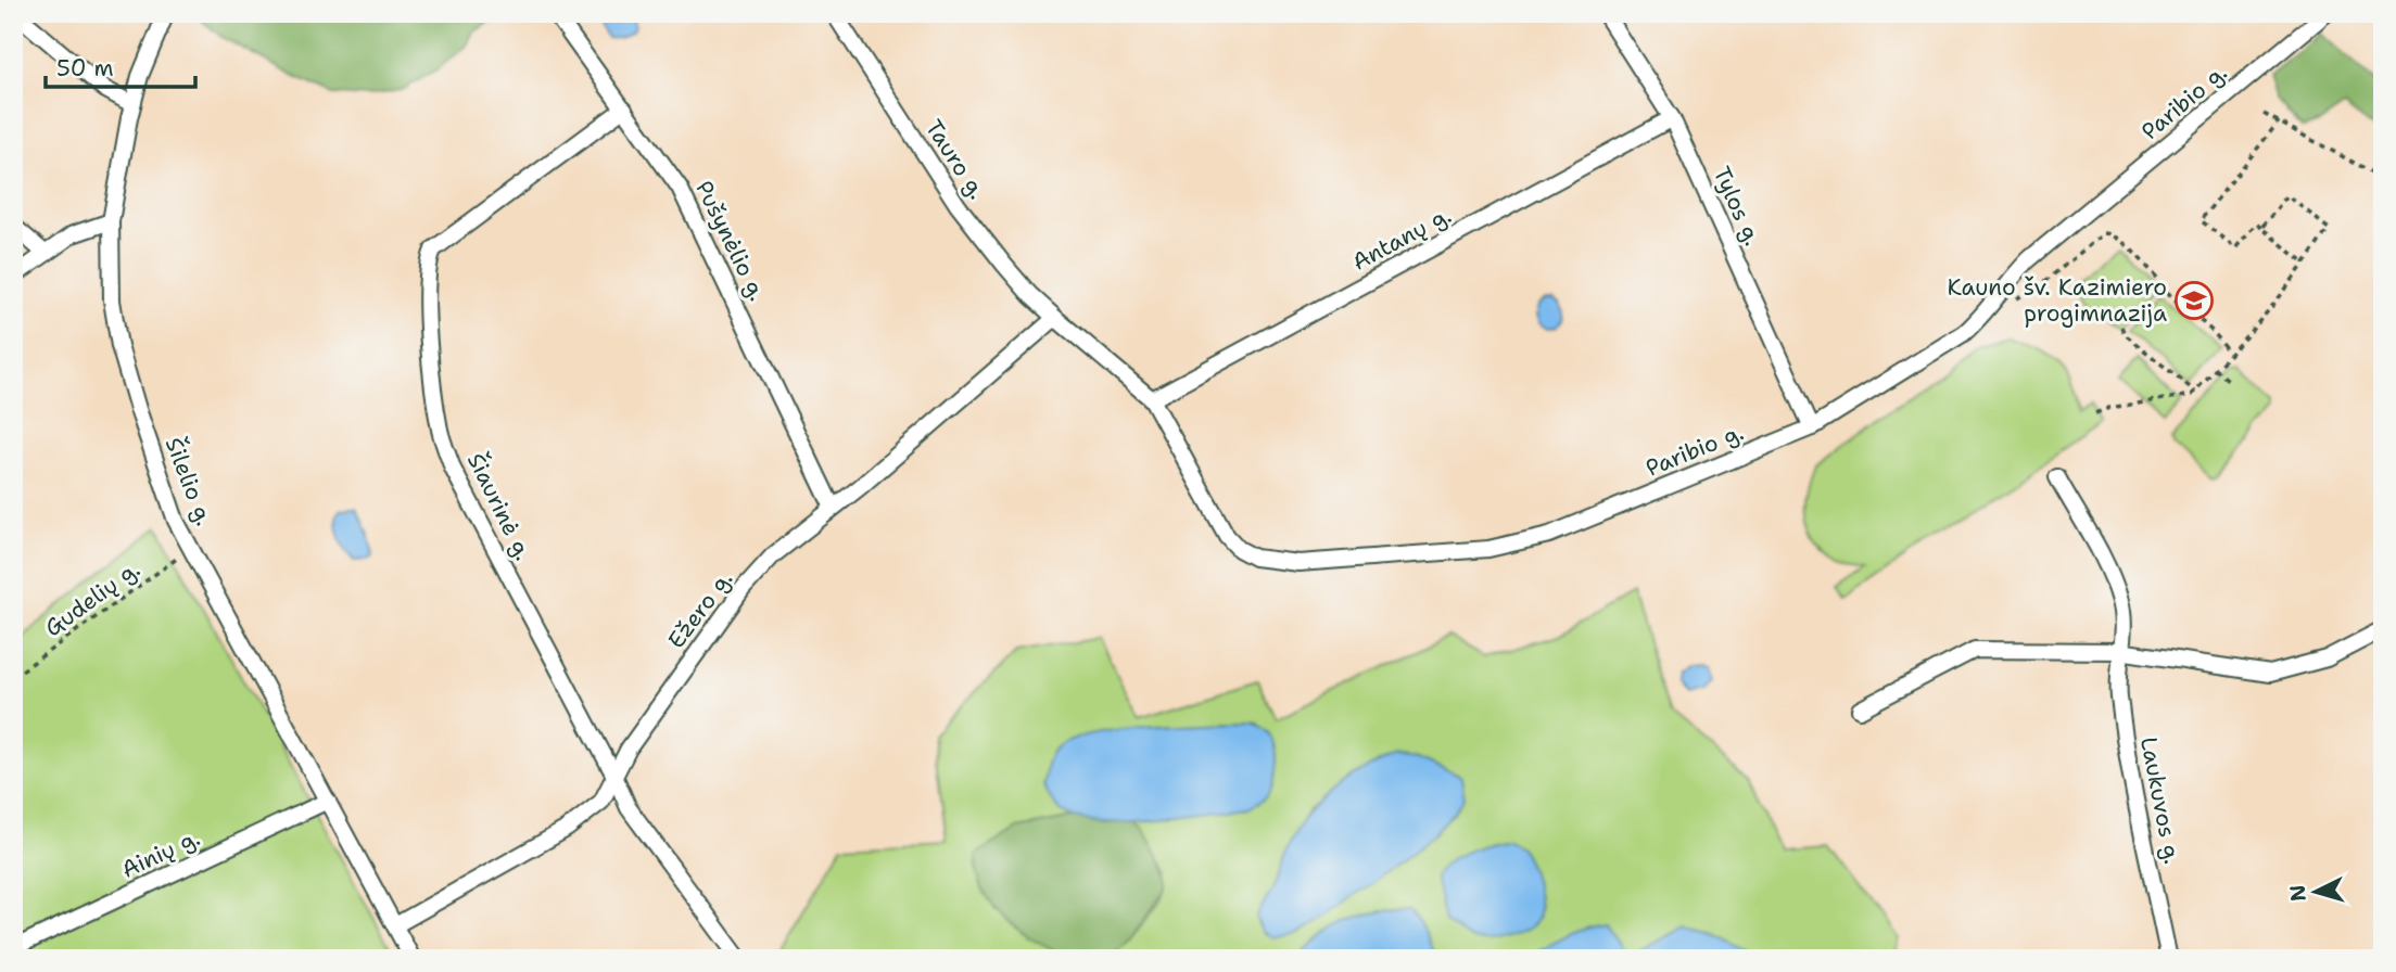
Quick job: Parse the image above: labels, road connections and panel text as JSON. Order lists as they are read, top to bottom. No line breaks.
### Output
{"streets":{"street":["Paribio g.","Tauro g.","Tylos g.","Antanų g.","Pušynėlio g.","Šilelio g.","Šiaurinė g.","Ežero g.","Laukuvos g.","Ainių g."],"path":["Gudelių g."]},"crossings":[["Paribio g.","Tauro g."],["Paribio g.","Tylos g."],["Paribio g.","Antanų g."],["Paribio g.","Ežero g."],["Tauro g.","Ežero g."],["Tylos g.","Antanų g."],["Pušynėlio g.","Šiaurinė g."],["Pušynėlio g.","Ežero g."],["Šilelio g.","Gudelių g."],["Šilelio g.","Ežero g."],["Šilelio g.","Ainių g."],["Šiaurinė g.","Ežero g."]],"places":{"school or university":["Kauno šv. Kazimiero progimnazija"]},"scale_bar":"50 m","north":"left"}
